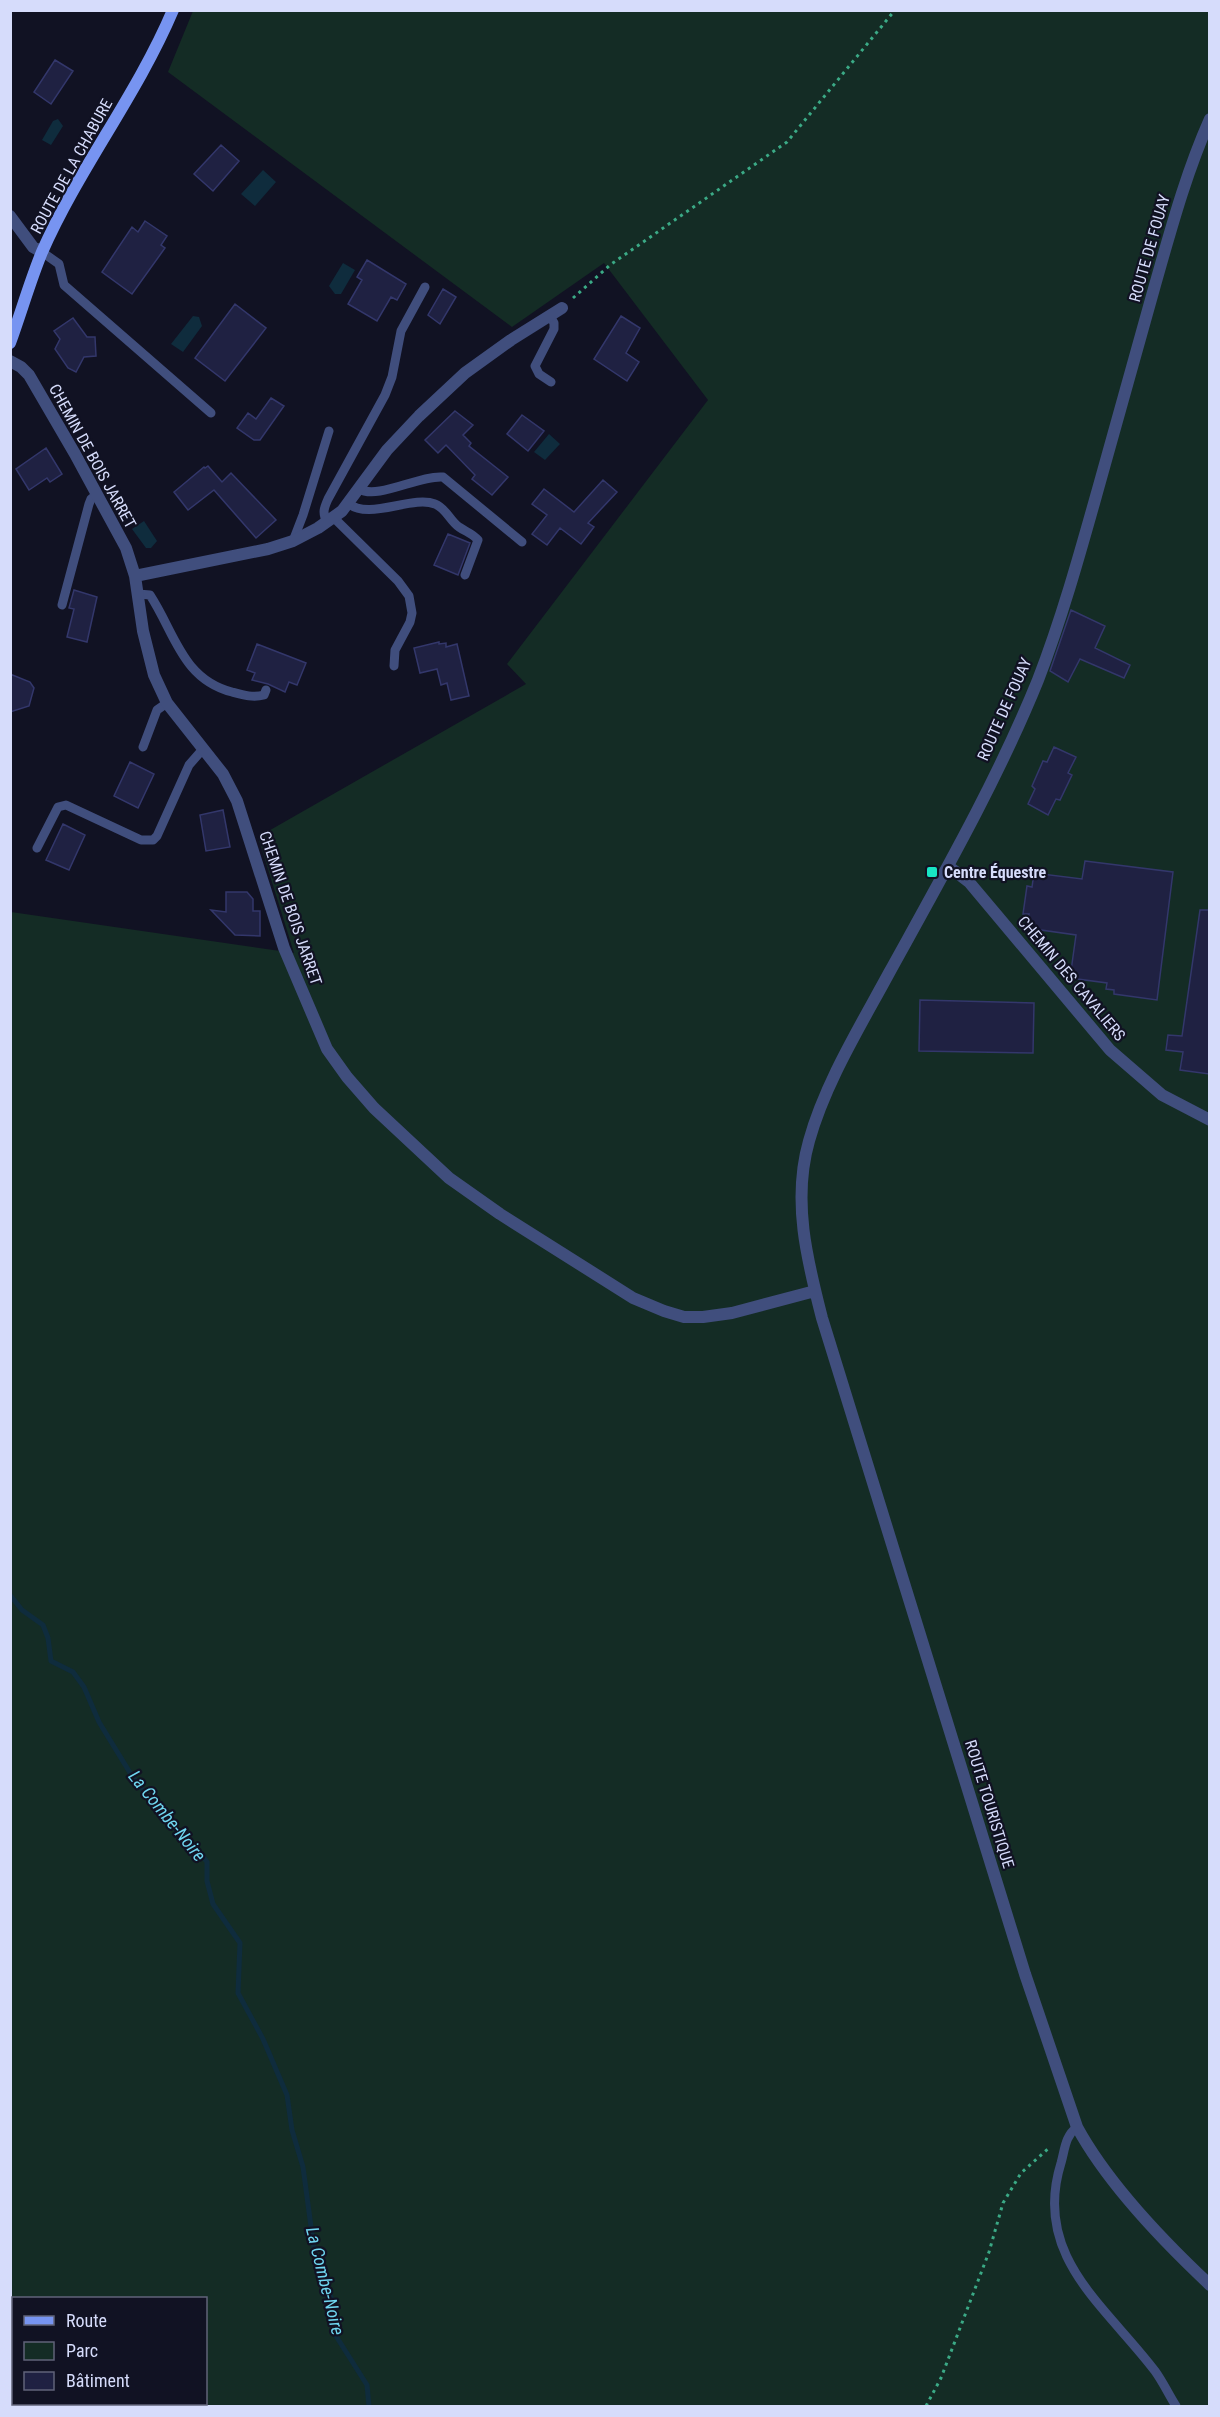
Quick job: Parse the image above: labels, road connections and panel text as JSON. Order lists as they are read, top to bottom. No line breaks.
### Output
{"streets":{"main road":["ROUTE DE LA CHABURE"],"street":["ROUTE DE FOUAY","CHEMIN DE BOIS JARRET","CHEMIN DES CAVALIERS","ROUTE TOURISTIQUE"]},"crossings":[["ROUTE DE FOUAY","CHEMIN DE BOIS JARRET"],["ROUTE DE FOUAY","CHEMIN DES CAVALIERS"],["ROUTE DE FOUAY","ROUTE TOURISTIQUE"],["CHEMIN DE BOIS JARRET","ROUTE TOURISTIQUE"]],"water":["La Combe-Noire"],"places":{"transit":["Centre Équestre"]},"legend":["Route","Parc","Bâtiment"]}
